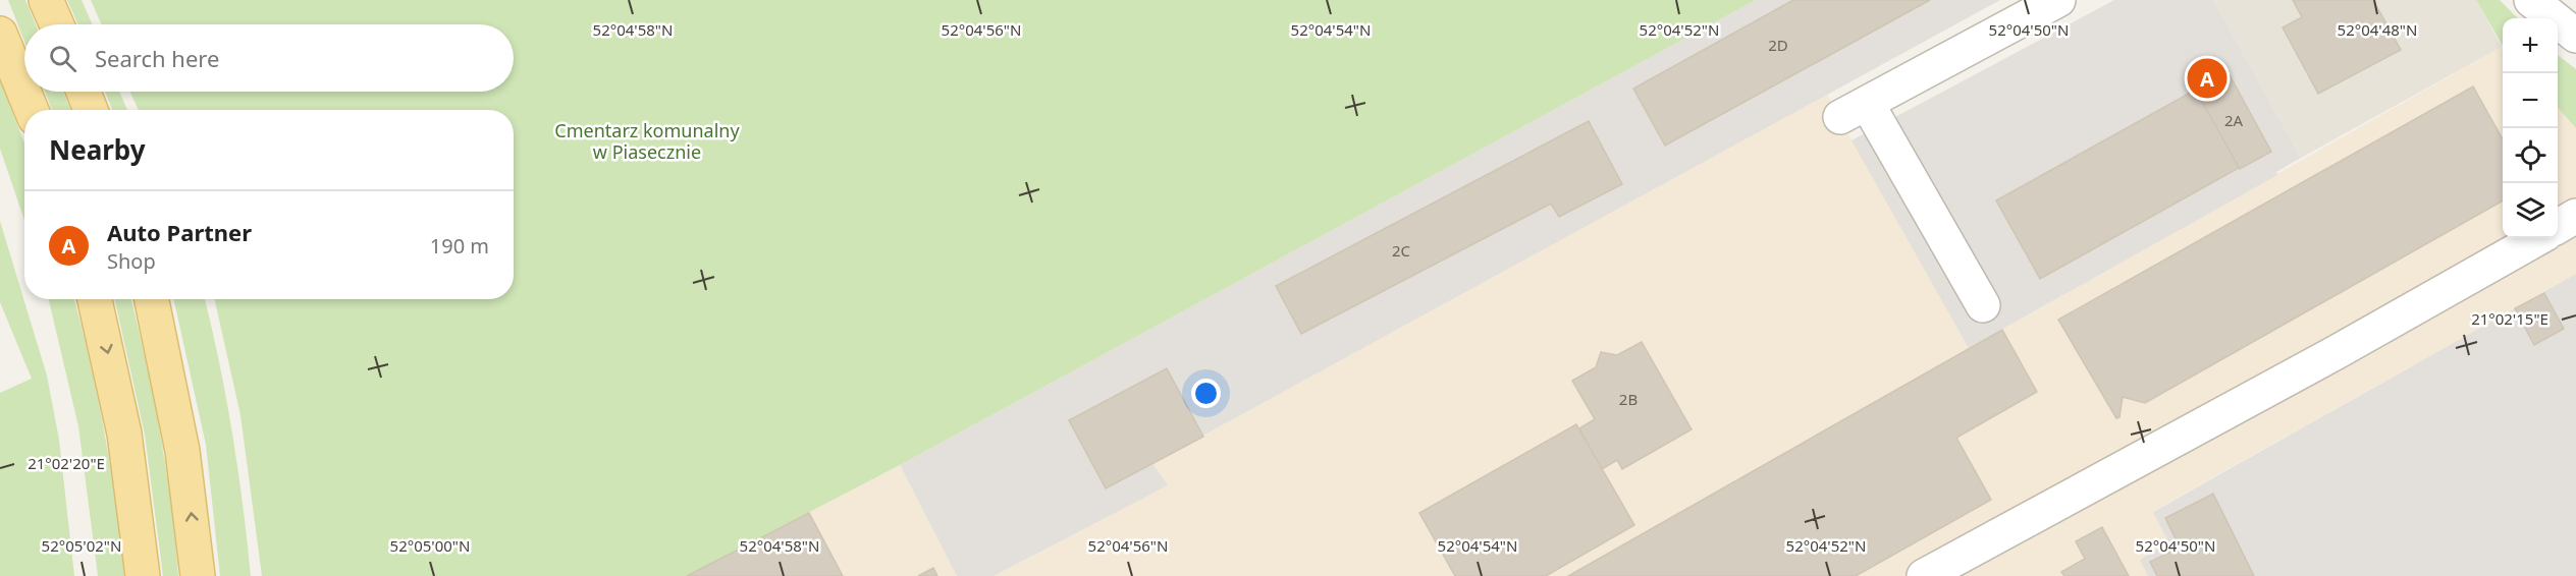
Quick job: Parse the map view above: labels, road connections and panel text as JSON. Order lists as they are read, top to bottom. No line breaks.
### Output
{"parks":["Cmentarz komunalny w Piasecznie"],"house_numbers":["2D","2A","2C","2B"],"page":{"map_buttons":["+","−"],"search":"Search here","pins":"A","heading":"Nearby","list":[{"mark":"A","name":"Auto Partner","note":"Shop","value":"190 m"}]},"coordinates":["52°04'58\"N","52°04'56\"N","52°04'54\"N","52°04'52\"N","52°04'50\"N","52°04'48\"N","21°02'15\"E","21°02'20\"E","52°05'02\"N","52°05'00\"N"]}
